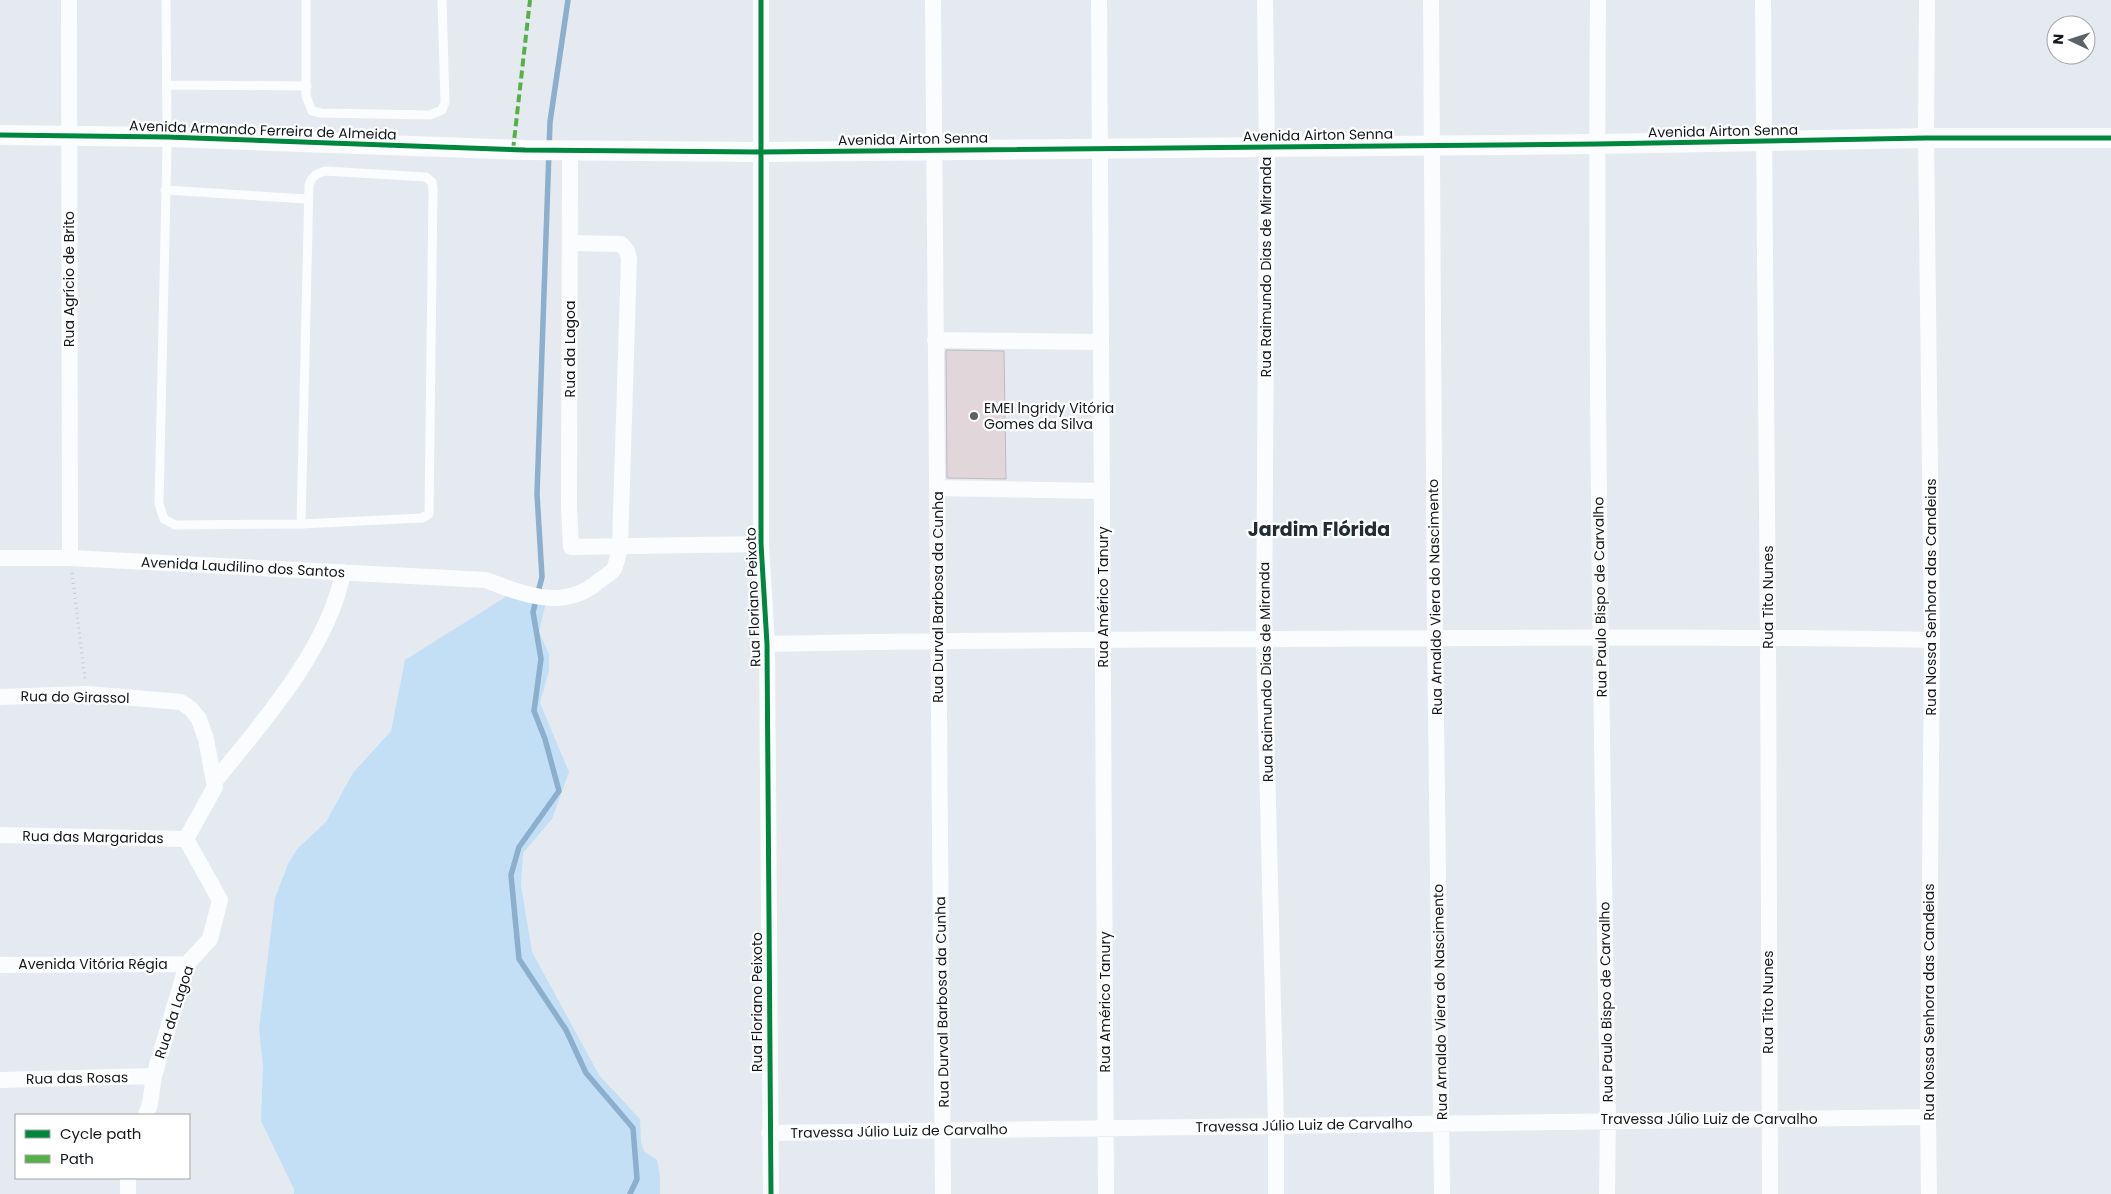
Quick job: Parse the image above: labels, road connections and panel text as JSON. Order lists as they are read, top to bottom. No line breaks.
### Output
{"streets":{"street":["Avenida Armando Ferreira de Almeida","Avenida Airton Senna","Rua Raimundo Dias de Miranda","Rua Agrício de Brito","Rua da Lagoa","Avenida Laudilino dos Santos","Rua Floriano Peixoto","Rua Durval Barbosa da Cunha","Rua Américo Tanury","Rua Arnaldo Viera do Nascimento","Rua Paulo Bispo de Carvalho","Rua Tito Nunes","Rua Nossa Senhora das Candeias","Rua do Girassol","Rua das Margaridas","Avenida Vitória Régia","Rua das Rosas","Travessa Júlio Luiz de Carvalho"]},"crossings":[["Avenida Armando Ferreira de Almeida","Avenida Airton Senna"],["Avenida Armando Ferreira de Almeida","Rua Agrício de Brito"],["Avenida Airton Senna","Rua Raimundo Dias de Miranda"],["Avenida Airton Senna","Rua da Lagoa"],["Avenida Airton Senna","Rua Floriano Peixoto"],["Avenida Airton Senna","Rua Durval Barbosa da Cunha"],["Avenida Airton Senna","Rua Américo Tanury"],["Avenida Airton Senna","Rua Arnaldo Viera do Nascimento"],["Avenida Airton Senna","Rua Paulo Bispo de Carvalho"],["Avenida Airton Senna","Rua Tito Nunes"],["Avenida Airton Senna","Rua Nossa Senhora das Candeias"],["Rua Raimundo Dias de Miranda","Travessa Júlio Luiz de Carvalho"],["Rua Agrício de Brito","Avenida Laudilino dos Santos"],["Rua da Lagoa","Avenida Laudilino dos Santos"],["Rua da Lagoa","Rua das Margaridas"],["Rua da Lagoa","Avenida Vitória Régia"],["Rua da Lagoa","Rua das Rosas"],["Rua Floriano Peixoto","Travessa Júlio Luiz de Carvalho"],["Rua Durval Barbosa da Cunha","Travessa Júlio Luiz de Carvalho"],["Rua Américo Tanury","Travessa Júlio Luiz de Carvalho"],["Rua Arnaldo Viera do Nascimento","Travessa Júlio Luiz de Carvalho"],["Rua Paulo Bispo de Carvalho","Travessa Júlio Luiz de Carvalho"],["Rua Tito Nunes","Travessa Júlio Luiz de Carvalho"],["Rua Nossa Senhora das Candeias","Travessa Júlio Luiz de Carvalho"]],"districts":["Jardim Flórida"],"places":["EMEI lngridy Vitória Gomes da Silva"],"legend":["Cycle path","Path"],"north":"left"}
